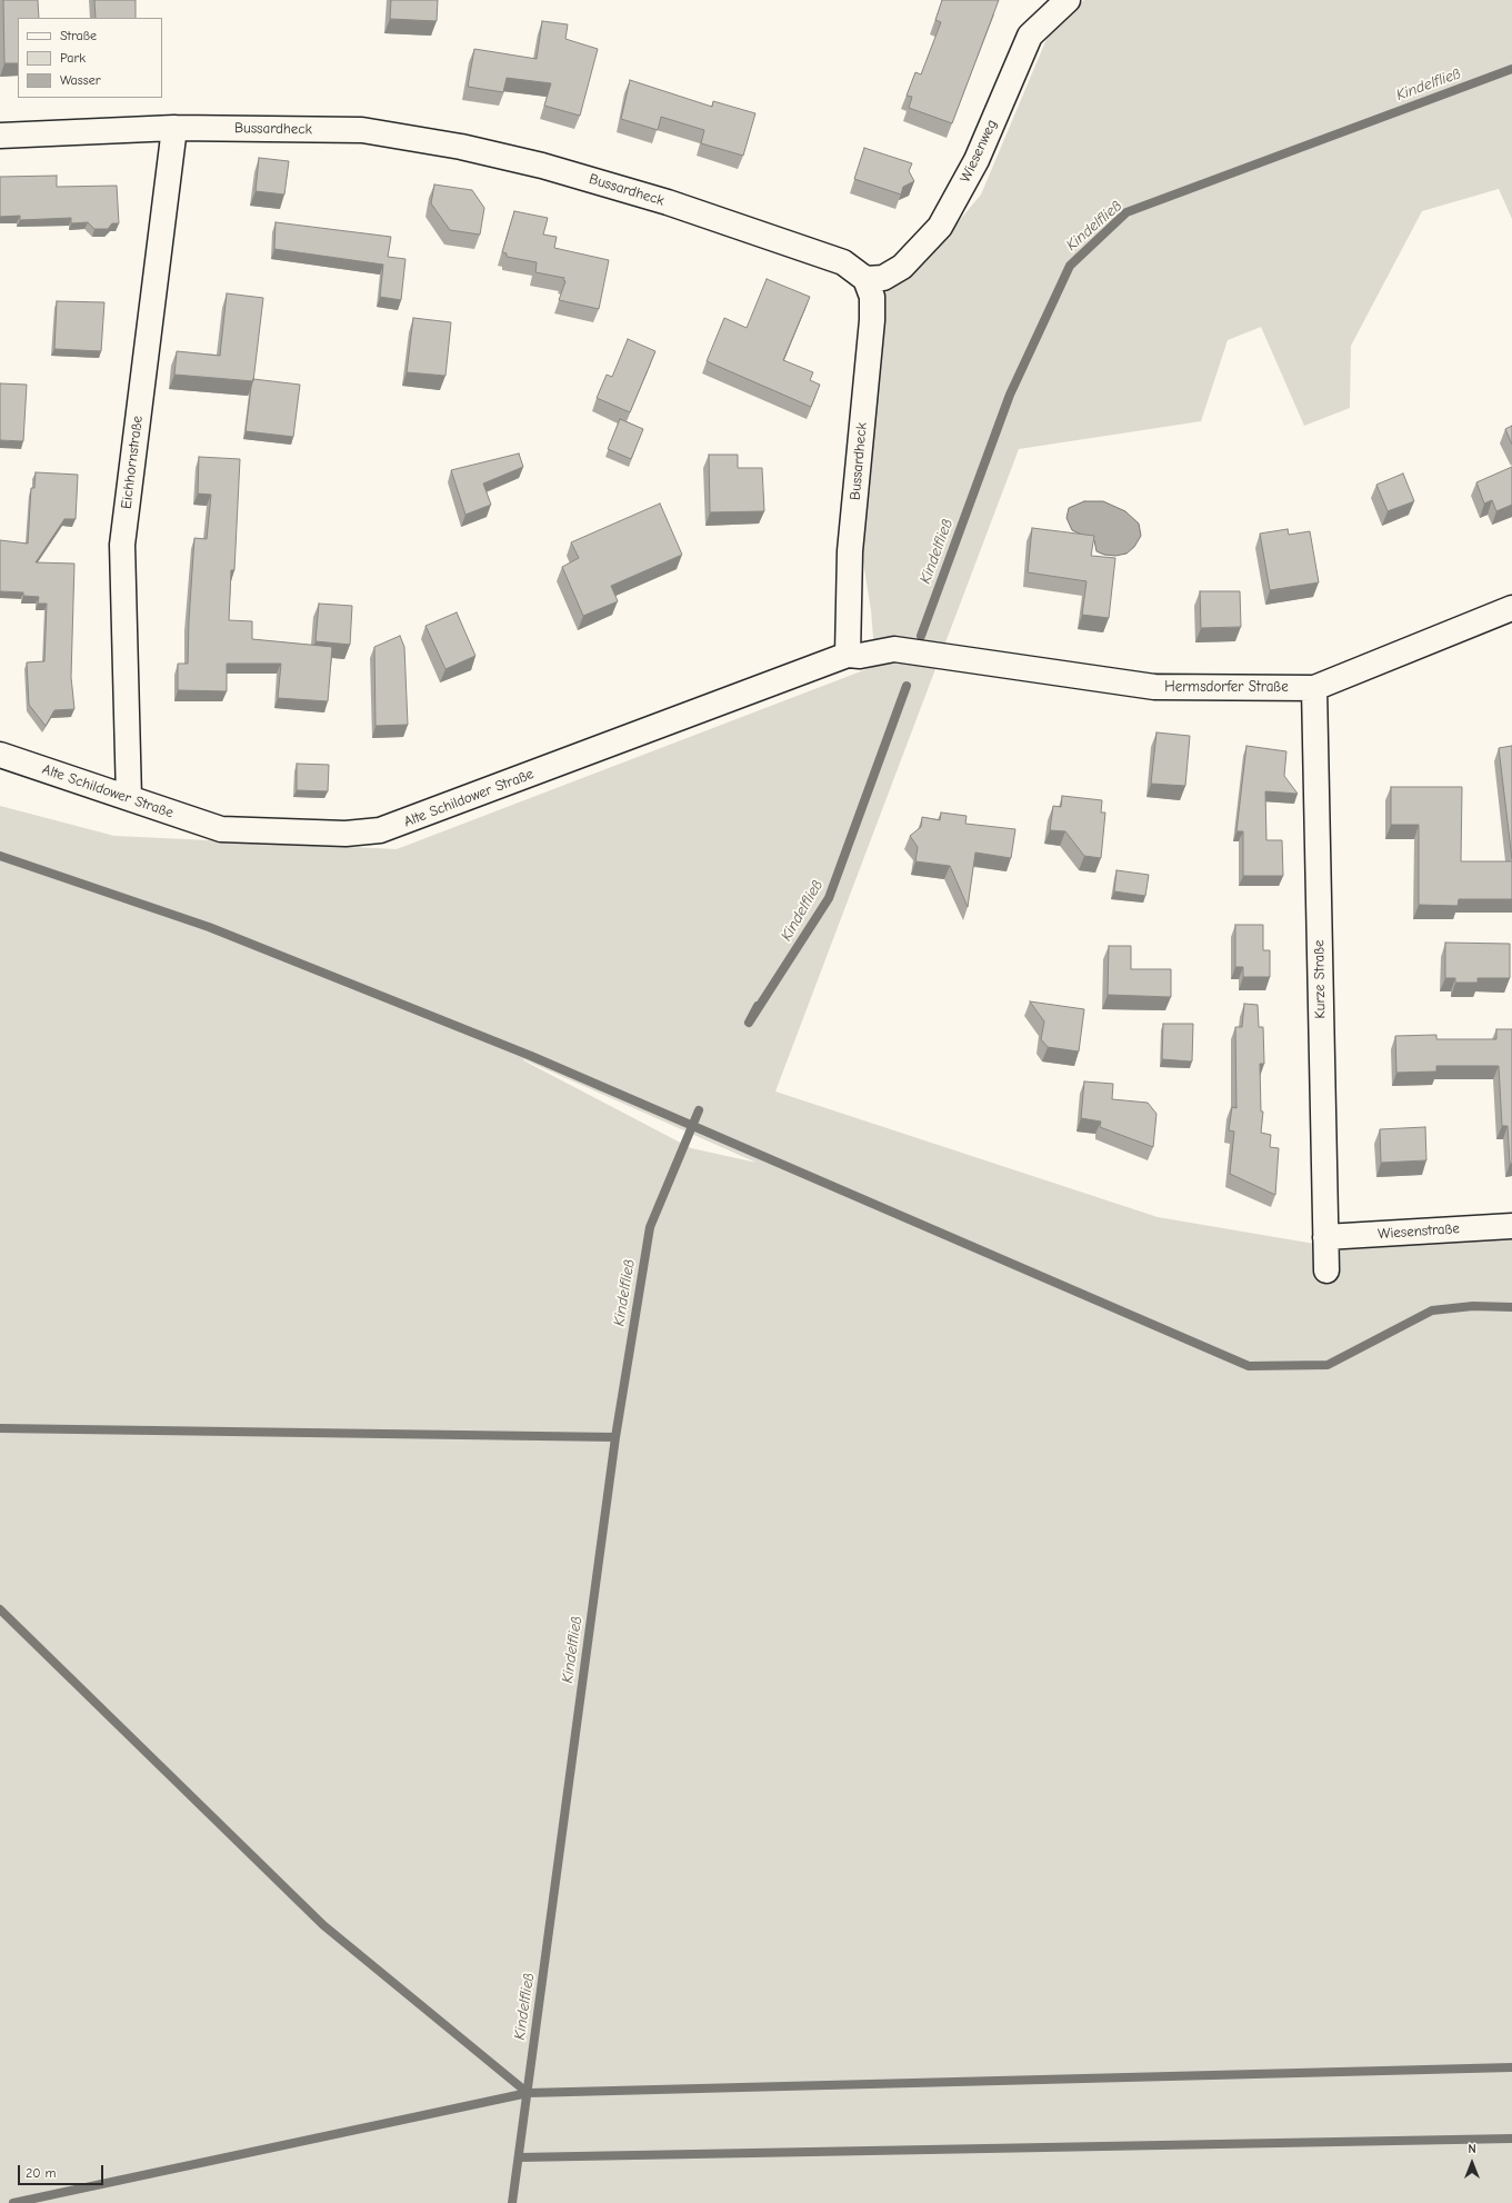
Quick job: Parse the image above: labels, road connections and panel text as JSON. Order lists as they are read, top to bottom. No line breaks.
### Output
{"streets":{"street":["Bussardheck","Wiesenweg","Eichhornstraße","Hermsdorfer Straße","Alte Schildower Straße","Kurze Straße","Wiesenstraße"]},"crossings":[["Bussardheck","Wiesenweg"],["Bussardheck","Eichhornstraße"],["Bussardheck","Alte Schildower Straße"],["Eichhornstraße","Alte Schildower Straße"],["Hermsdorfer Straße","Alte Schildower Straße"],["Hermsdorfer Straße","Kurze Straße"],["Kurze Straße","Wiesenstraße"]],"water":["Kindelfließ"],"legend":["Straße","Park","Wasser"],"scale_bar":"20 m","north":"top"}
